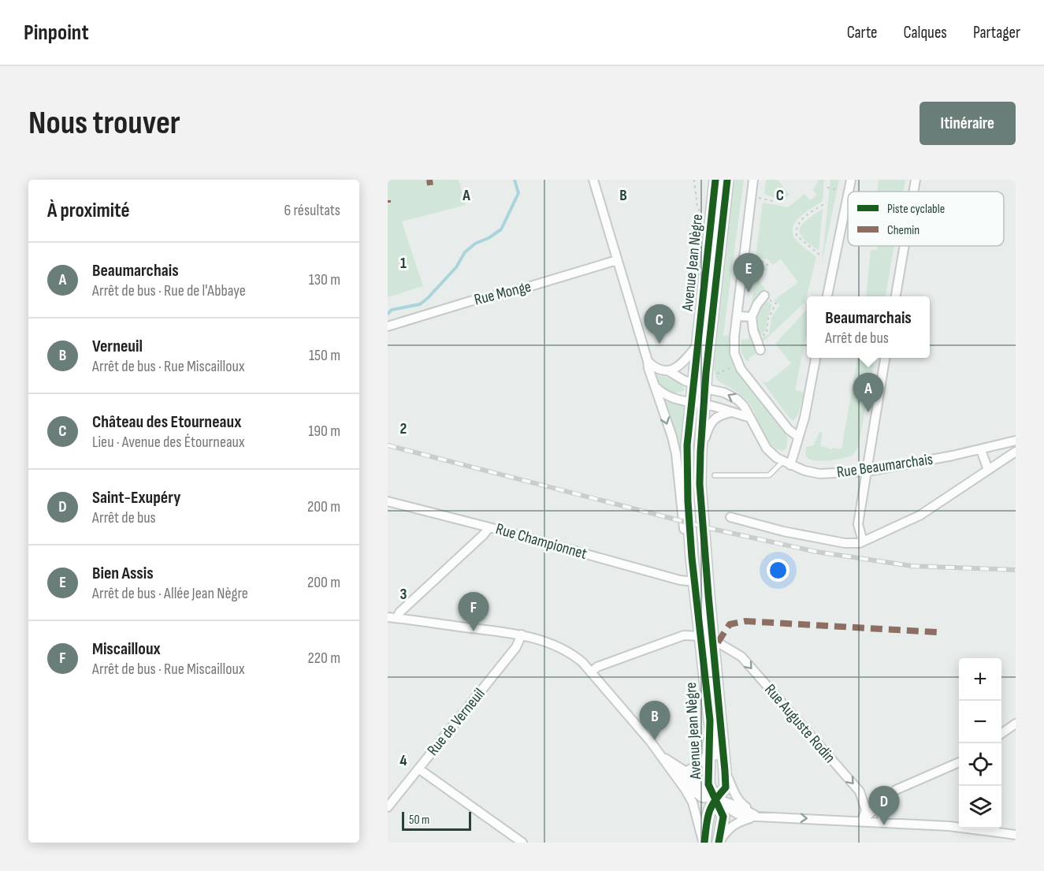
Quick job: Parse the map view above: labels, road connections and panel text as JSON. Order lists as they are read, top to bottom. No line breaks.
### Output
{"streets":{"main road":["Avenue Jean Nègre"],"street":["Rue Monge","Rue Beaumarchais","Rue Championnet","Rue de Verneuil","Rue Auguste Rodin"]},"crossings":[["Avenue Jean Nègre","Rue Beaumarchais"],["Avenue Jean Nègre","Rue Championnet"],["Avenue Jean Nègre","Rue Auguste Rodin"]],"one_way":["Rue Auguste Rodin"],"legend":["Piste cyclable","Chemin"],"scale_bar":"50 m","page":{"header":"Pinpoint","nav":["Carte","Calques","Partager"],"buttons":"Itinéraire","title":"Nous trouver","heading":["À proximité","6 résultats"],"list":[{"mark":"A","name":"Beaumarchais","note":"Arrêt de bus · Rue de l'Abbaye","value":"130 m"},{"mark":"B","name":"Verneuil","note":"Arrêt de bus · Rue Miscailloux","value":"150 m"},{"mark":"C","name":"Château des Etourneaux","note":"Lieu · Avenue des Étourneaux","value":"190 m"},{"mark":"D","name":"Saint-Exupéry","note":"Arrêt de bus","value":"200 m"},{"mark":"E","name":"Bien Assis","note":"Arrêt de bus · Allée Jean Nègre","value":"200 m"},{"mark":"F","name":"Miscailloux","note":"Arrêt de bus · Rue Miscailloux","value":"220 m"}],"pins":["E","C","A","F","B","D"],"popup":["Beaumarchais","Arrêt de bus"],"map_buttons":["+","−"],"scale":"50 m"},"grid":{"columns":["A","B","C"],"rows":["1","2","3","4"]}}
